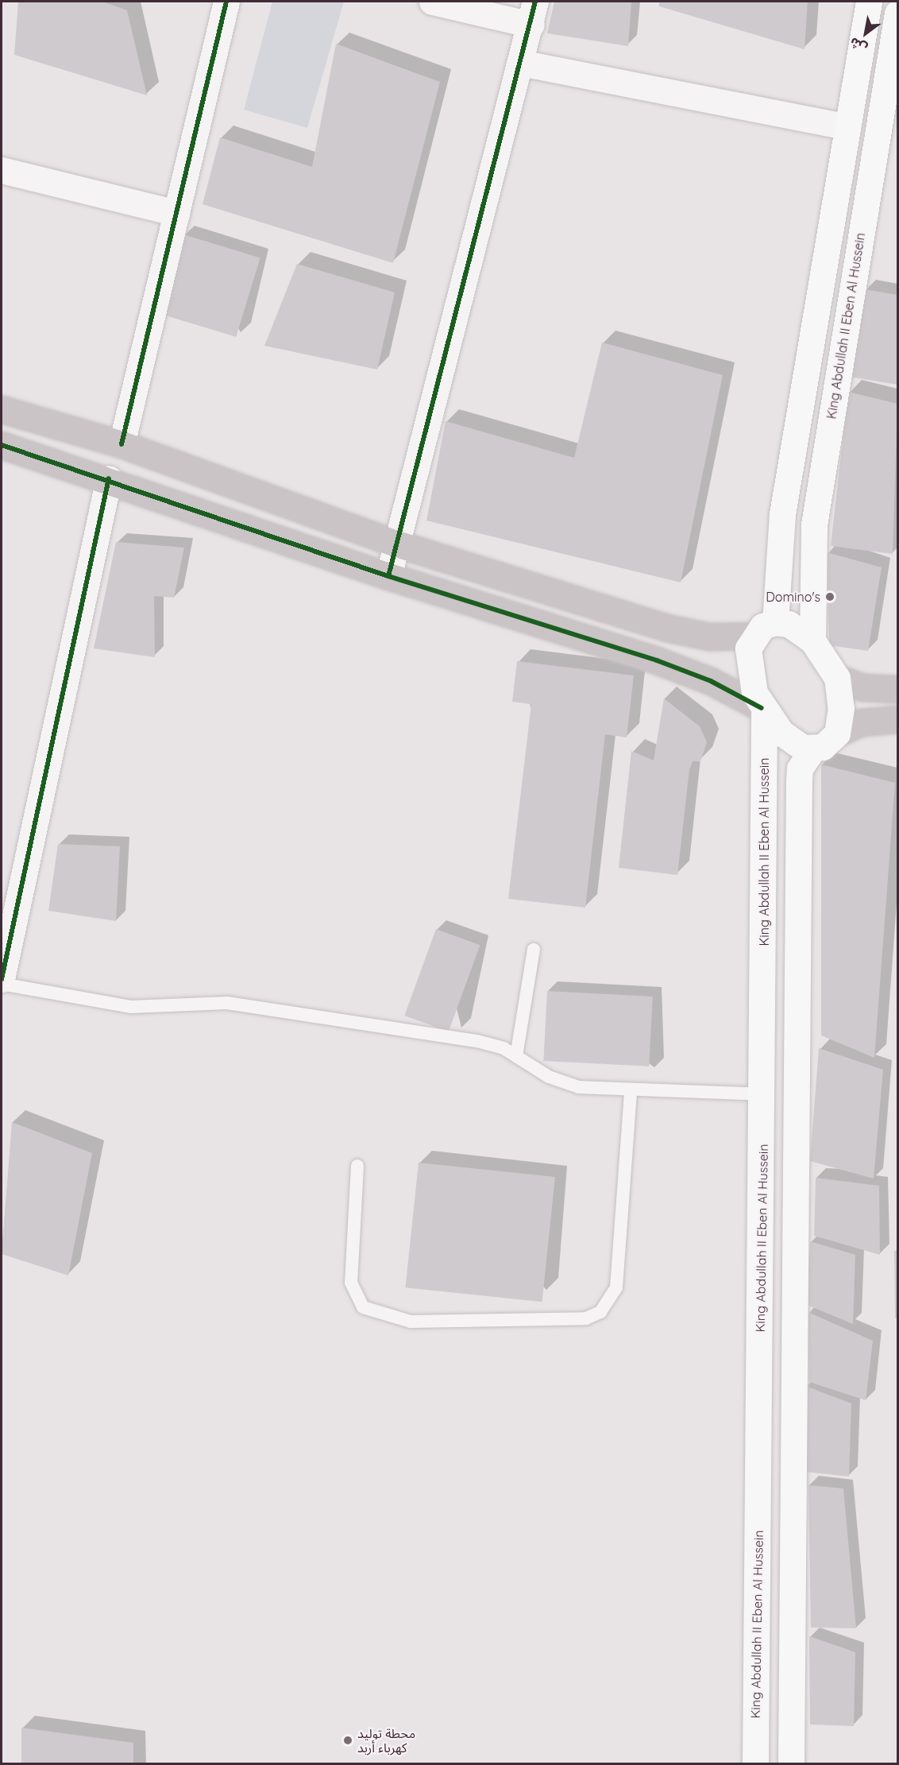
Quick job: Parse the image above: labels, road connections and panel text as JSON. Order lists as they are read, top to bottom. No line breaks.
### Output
{"streets":{"main road":["King Abdullah II Eben Al Hussein"]},"places":["Domino's","محطة توليد كهرباء أربد"],"north":"bottom left"}
